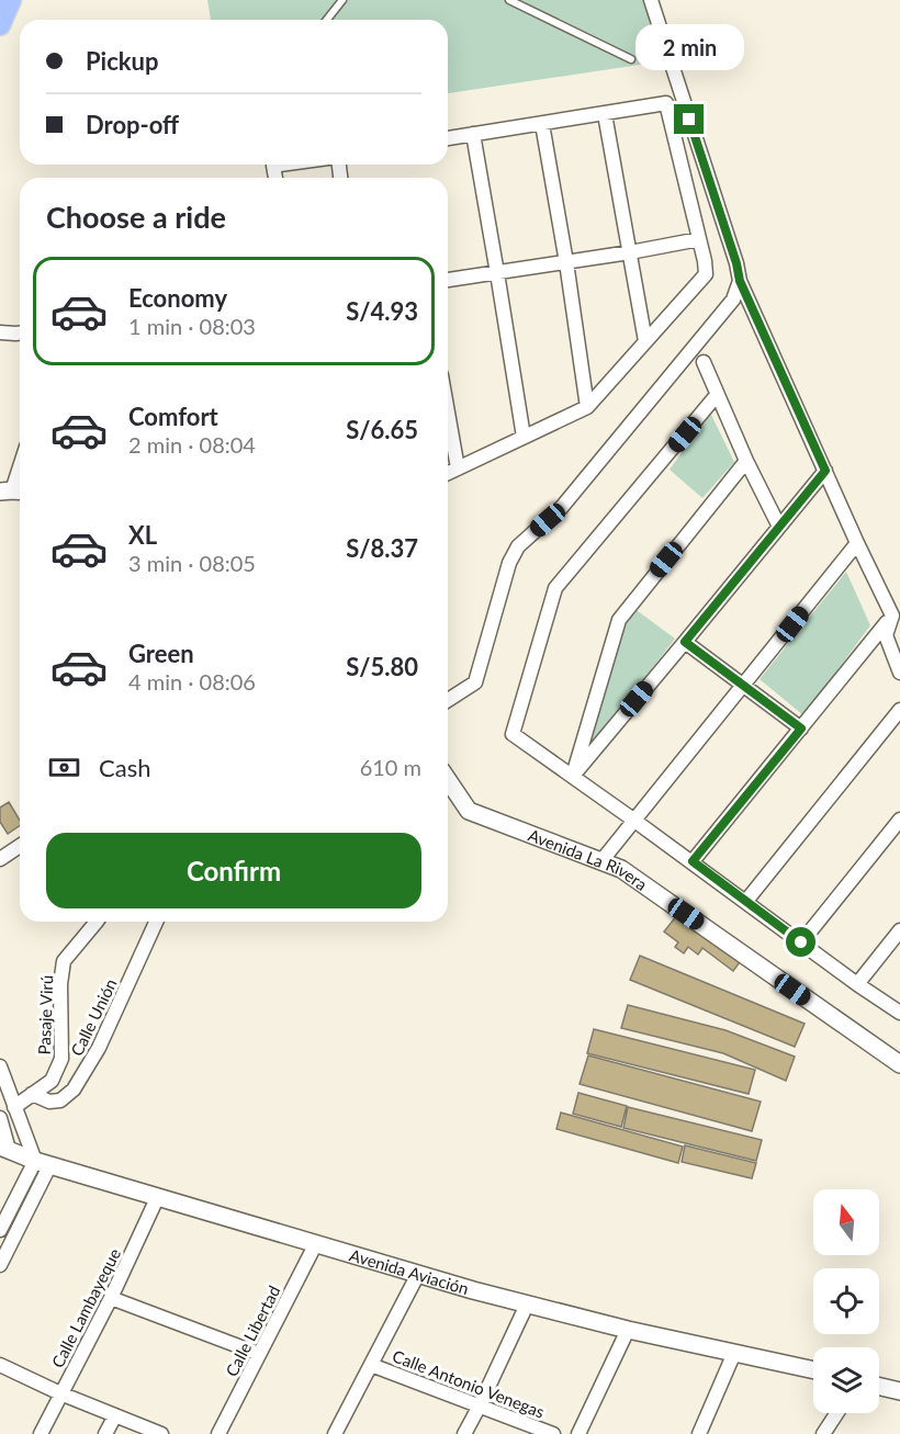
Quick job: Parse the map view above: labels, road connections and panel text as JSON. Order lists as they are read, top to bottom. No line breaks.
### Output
{"streets":{"street":["Avenida La Rivera","Pasaje Virú","Calle Unión","Avenida Aviación","Calle Lambayeque","Calle Libertad","Calle Antonio Venegas"]},"crossings":[["Pasaje Virú","Calle Unión"],["Avenida Aviación","Calle Lambayeque"],["Avenida Aviación","Calle Libertad"]],"north":"top","page":{"banner":["Pickup","Drop-off"],"bubble":"2 min","heading":"Choose a ride","list":[{"name":"Economy","note":"1 min · 08:03","value":"S/4.93"},{"name":"Comfort","note":"2 min · 08:04","value":"S/6.65"},{"name":"XL","note":"3 min · 08:05","value":"S/8.37"},{"name":"Green","note":"4 min · 08:06","value":"S/5.80"}],"pay":["Cash","610 m"],"buttons":"Confirm"}}
